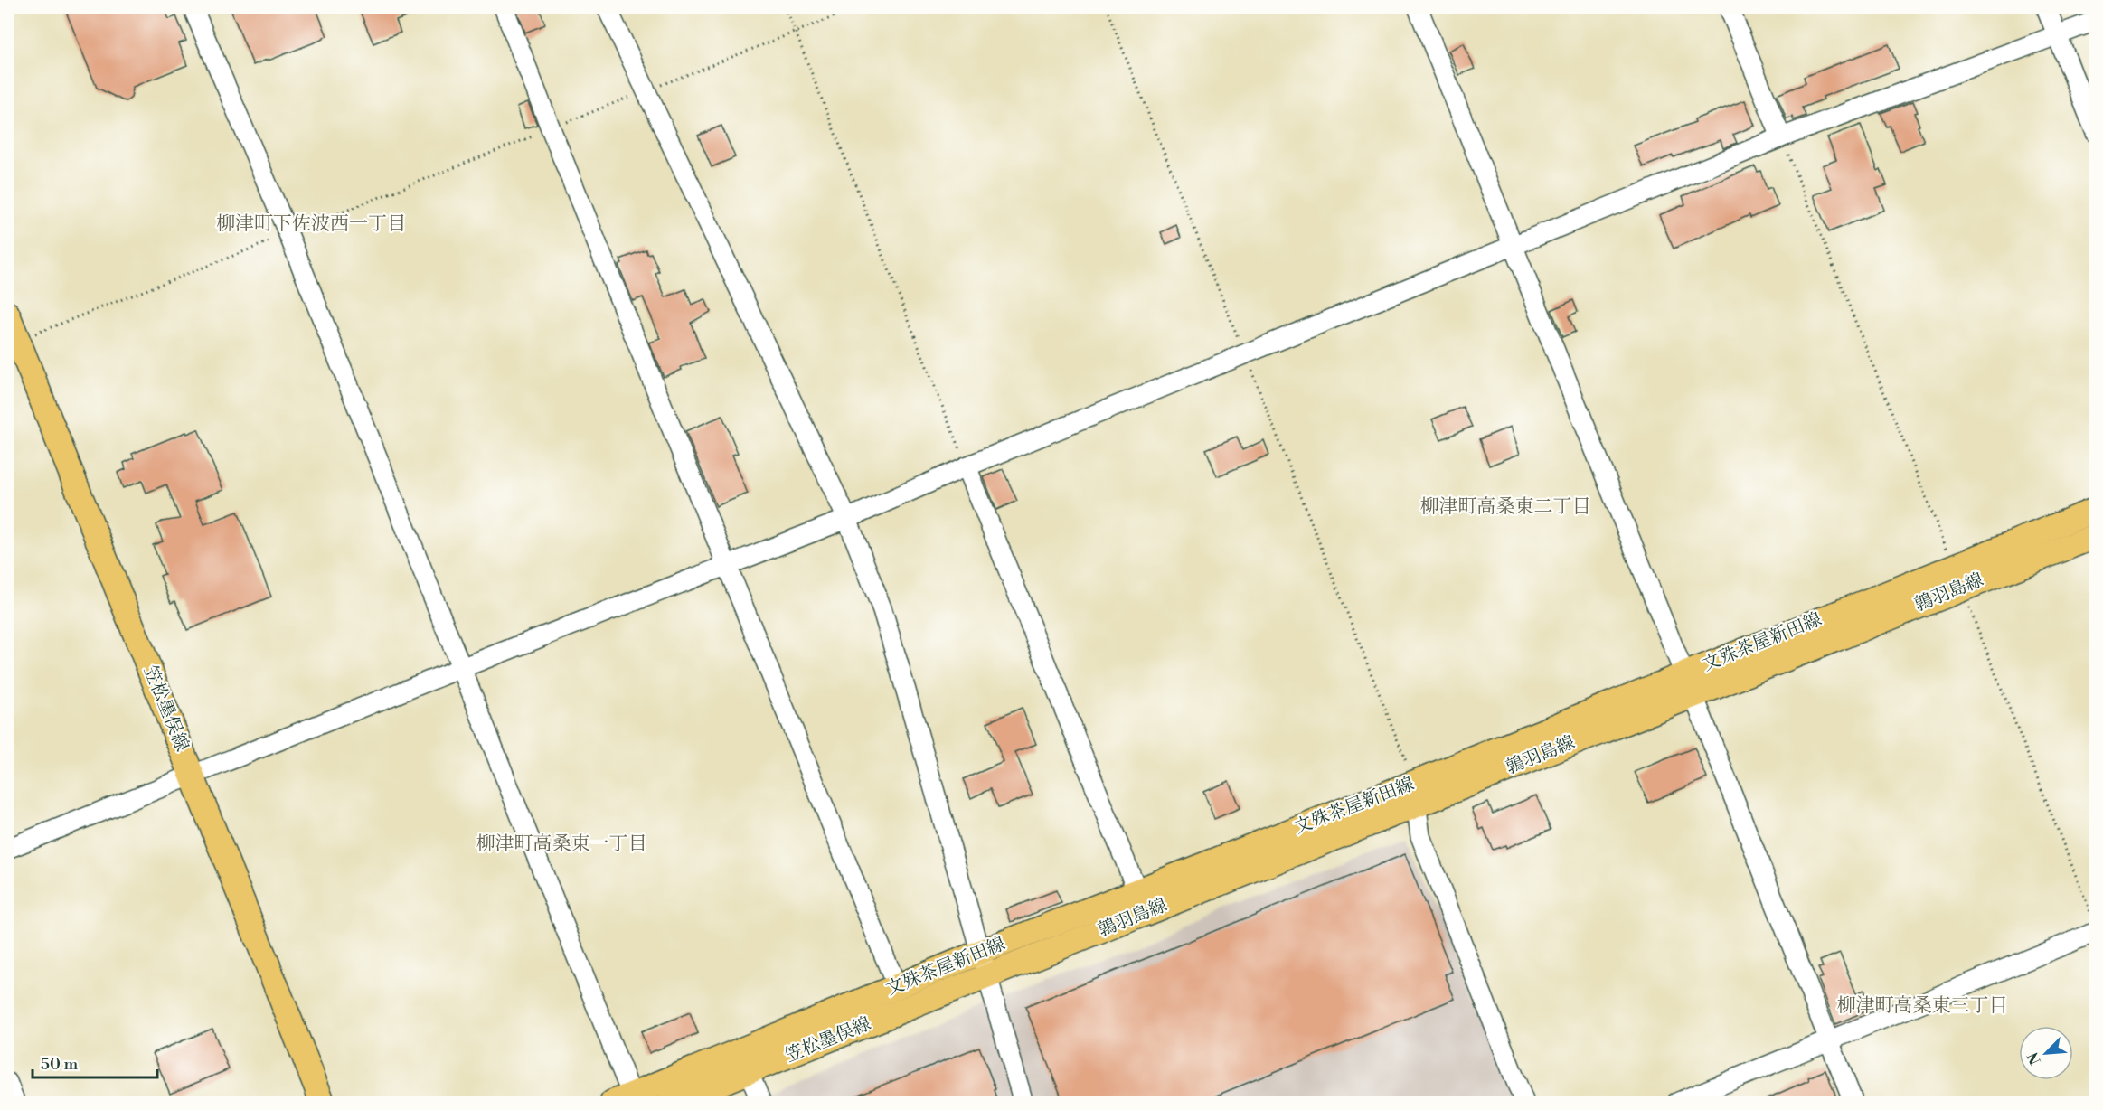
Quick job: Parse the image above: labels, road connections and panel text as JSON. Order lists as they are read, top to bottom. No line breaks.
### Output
{"streets":{"main road":["鶉羽島線","文殊茶屋新田線","笠松墨俣線"]},"crossings":[["鶉羽島線","文殊茶屋新田線"],["鶉羽島線","笠松墨俣線"]],"districts":["柳津町下佐波西一丁目","柳津町高桑東二丁目","柳津町高桑東一丁目","柳津町高桑東三丁目"],"scale_bar":"50 m","north":"bottom left"}
